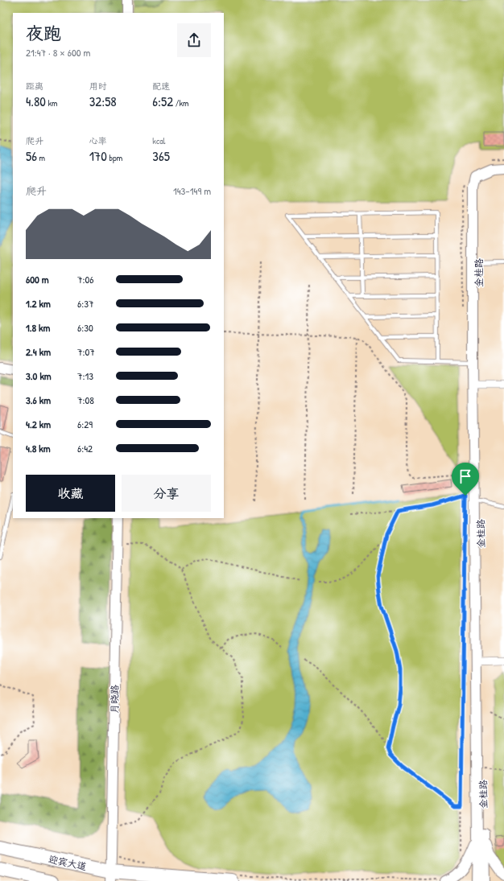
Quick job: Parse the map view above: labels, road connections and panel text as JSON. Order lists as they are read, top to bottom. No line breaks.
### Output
{"streets":{"highway":["迎宾大道"],"street":["金桂路","月晓路"]},"crossings":[["月晓路","迎宾大道"]],"page":{"heading":["夜跑","21:47 · 8 × 600 m"],"stats":[["距离","4.80 km"],["用时","32:58"],["配速","6:52 /km"],["爬升","56 m"],["心率","170 bpm"],["kcal","365"]],"chart":["爬升","143–149 m"],"list":[{"name":"600 m","note":"7:06"},{"name":"1.2 km","note":"6:37"},{"name":"1.8 km","note":"6:30"},{"name":"2.4 km","note":"7:07"},{"name":"3.0 km","note":"7:13"},{"name":"3.6 km","note":"7:08"},{"name":"4.2 km","note":"6:29"},{"name":"4.8 km","note":"6:42"}],"buttons":["收藏","分享"]}}
